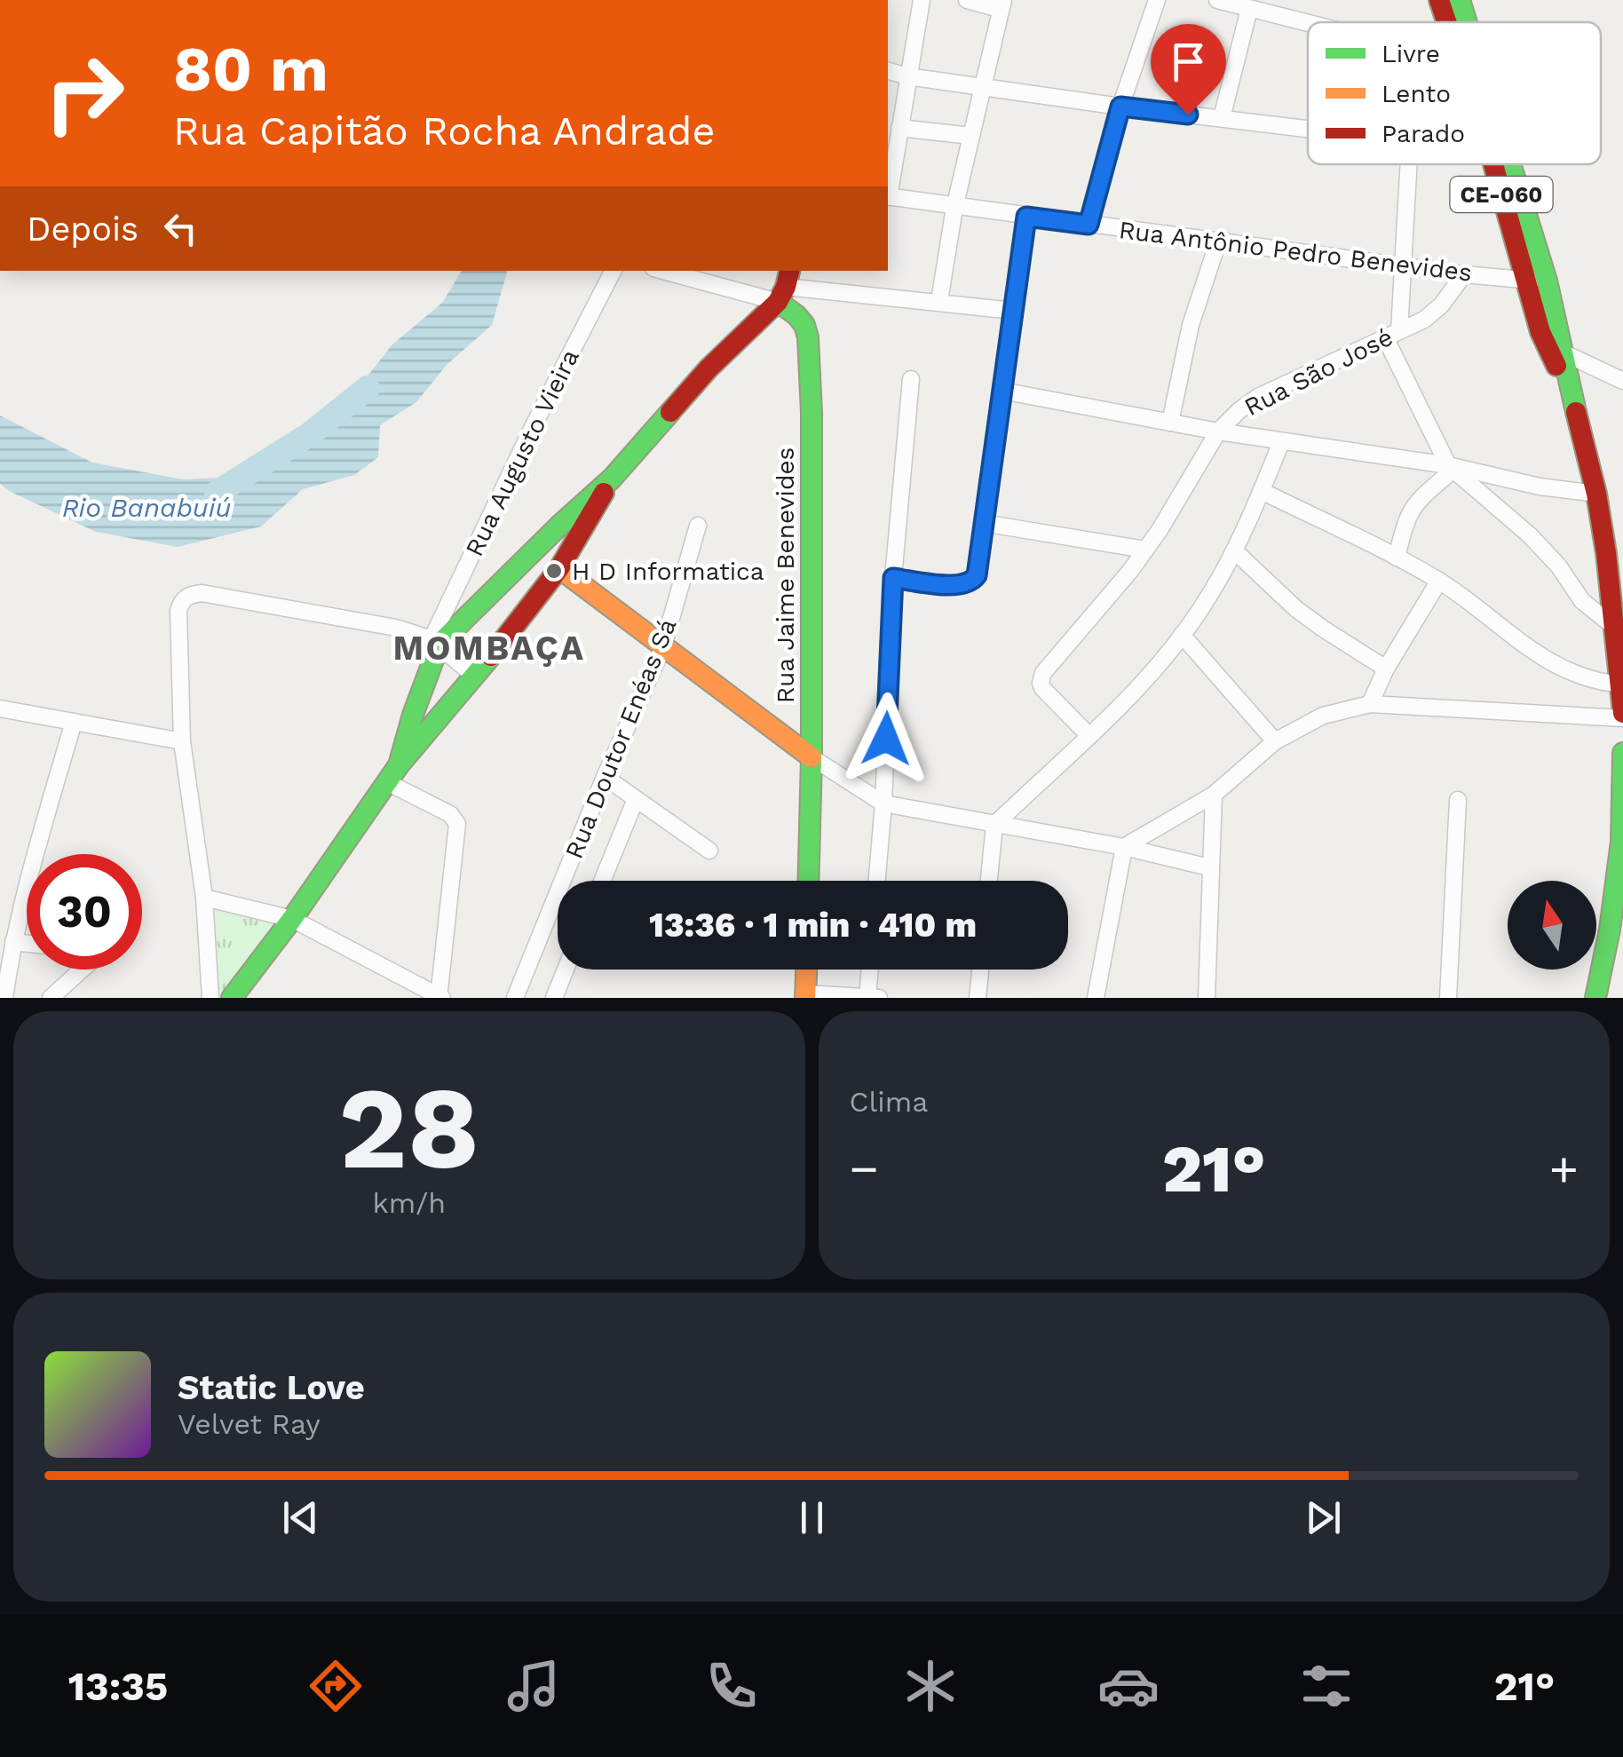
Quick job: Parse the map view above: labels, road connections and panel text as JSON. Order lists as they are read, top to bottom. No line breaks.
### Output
{"streets":{"main road":["CE-060","Rua Jaime Benevides"],"street":["Rua Antônio Pedro Benevides","Rua São José","Rua Augusto Vieira","Rua Doutor Enéas Sá"]},"crossings":[["CE-060","Rua Antônio Pedro Benevides"],["Rua Antônio Pedro Benevides","Rua São José"]],"districts":["MOMBAÇA"],"water":["Rio Banabuiú"],"places":["H D Informatica"],"legend":["Livre","Lento","Parado"],"north":"top","page":{"turn":["80 m","Rua Capitão Rocha Andrade"],"then":"Depois","limit":"30","trip":"13:36 · 1 min · 410 m","tile":[["28","km/h"],"Clima"],"heat":["−","21°","+"],"song":["Static Love","Velvet Ray"],"tabs":["13:35","21°"]}}
